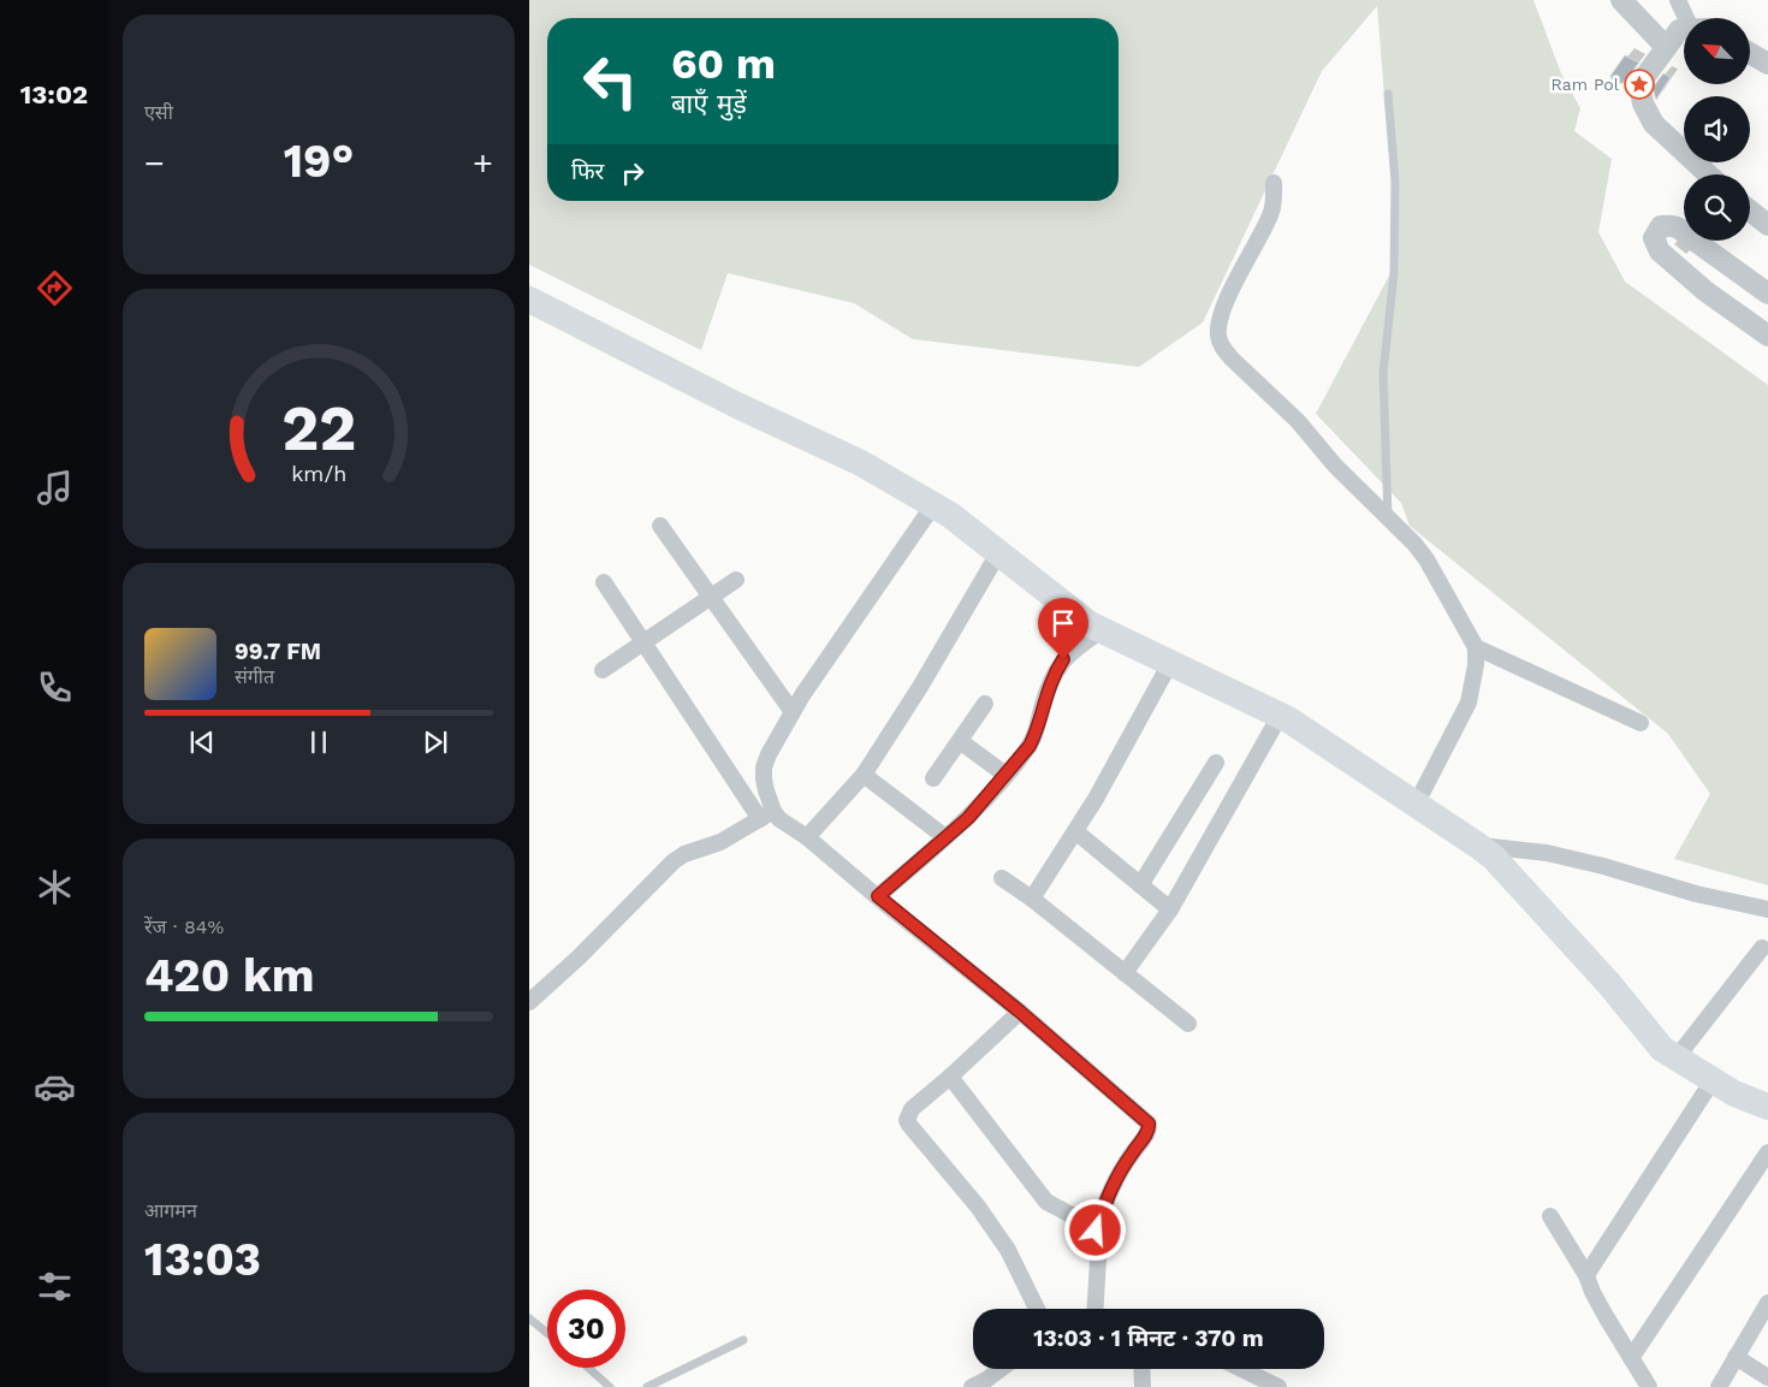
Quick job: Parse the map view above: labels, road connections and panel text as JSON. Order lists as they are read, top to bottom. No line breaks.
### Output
{"places":{"place":["Ram Pol"]},"north":"top left","page":{"tabs":"13:02","tile":["एसी",["रेंज · 84%","420 km"],["आगमन","13:03"]],"turn":["60 m","बाएँ मुड़ें"],"heat":["−","19°","+"],"then":"फिर","song":["99.7 FM","संगीत"],"limit":"30","trip":"13:03 · 1 मिनट · 370 m","gauge":["22","km/h"]}}
